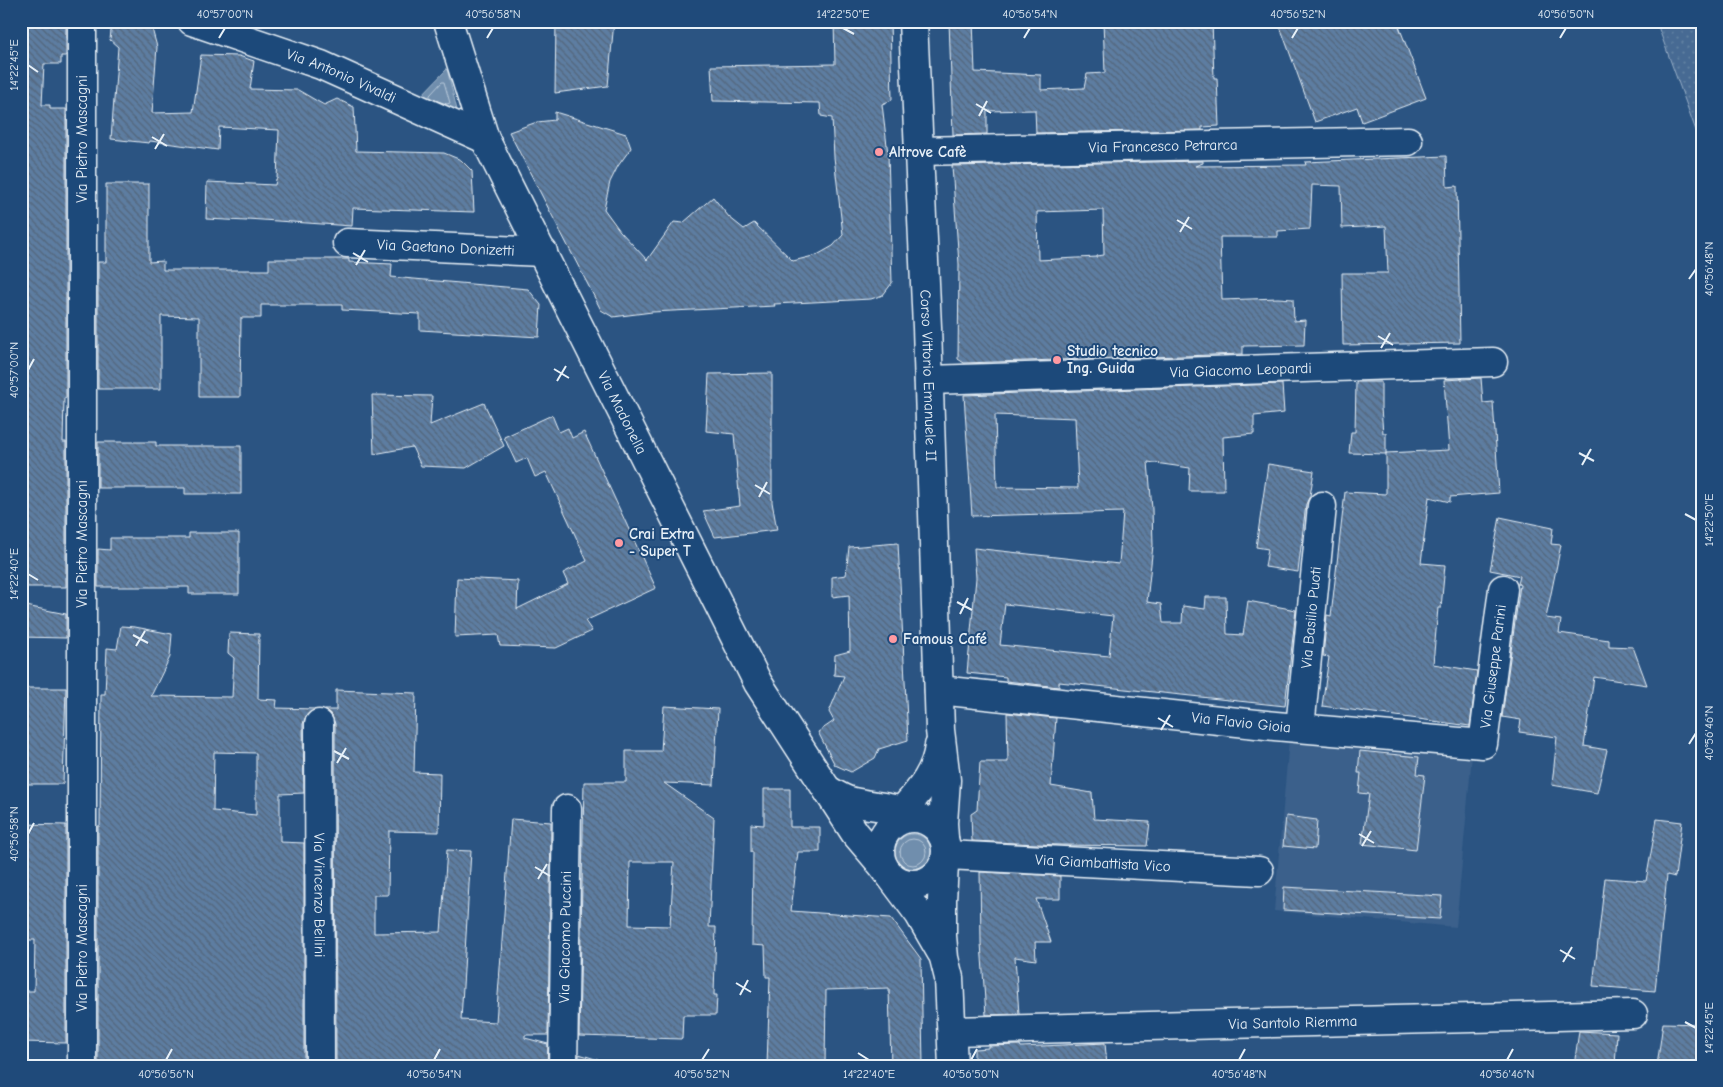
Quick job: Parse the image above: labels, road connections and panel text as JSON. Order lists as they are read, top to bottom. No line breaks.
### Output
{"streets":{"street":["Via Antonio Vivaldi","Via Pietro Mascagni","Via Francesco Petrarca","Via Gaetano Donizetti","Via Giacomo Leopardi","Corso Vittorio Emanuele II","Via Madonella","Via Basilio Puoti","Via Giuseppe Parini","Via Flavio Gioia","Via Giambattista Vico","Via Vincenzo Bellini","Via Giacomo Puccini","Via Santolo Riemma"]},"crossings":[["Via Antonio Vivaldi","Via Madonella"],["Via Francesco Petrarca","Corso Vittorio Emanuele II"],["Via Gaetano Donizetti","Via Madonella"],["Via Giacomo Leopardi","Corso Vittorio Emanuele II"],["Corso Vittorio Emanuele II","Via Madonella"],["Corso Vittorio Emanuele II","Via Flavio Gioia"],["Corso Vittorio Emanuele II","Via Giambattista Vico"],["Corso Vittorio Emanuele II","Via Santolo Riemma"],["Via Madonella","Via Giambattista Vico"],["Via Basilio Puoti","Via Flavio Gioia"],["Via Giuseppe Parini","Via Flavio Gioia"]],"places":["Altrove Cafè","Studio tecnico Ing. Guida","Crai Extra - Super T","Famous Café"],"coordinates":["40°57'00\"N","40°56'58\"N","14°22'50\"E","40°56'54\"N","40°56'52\"N","40°56'50\"N","14°22'45\"E","40°56'48\"N","14°22'40\"E","40°56'46\"N","40°56'56\"N"]}
